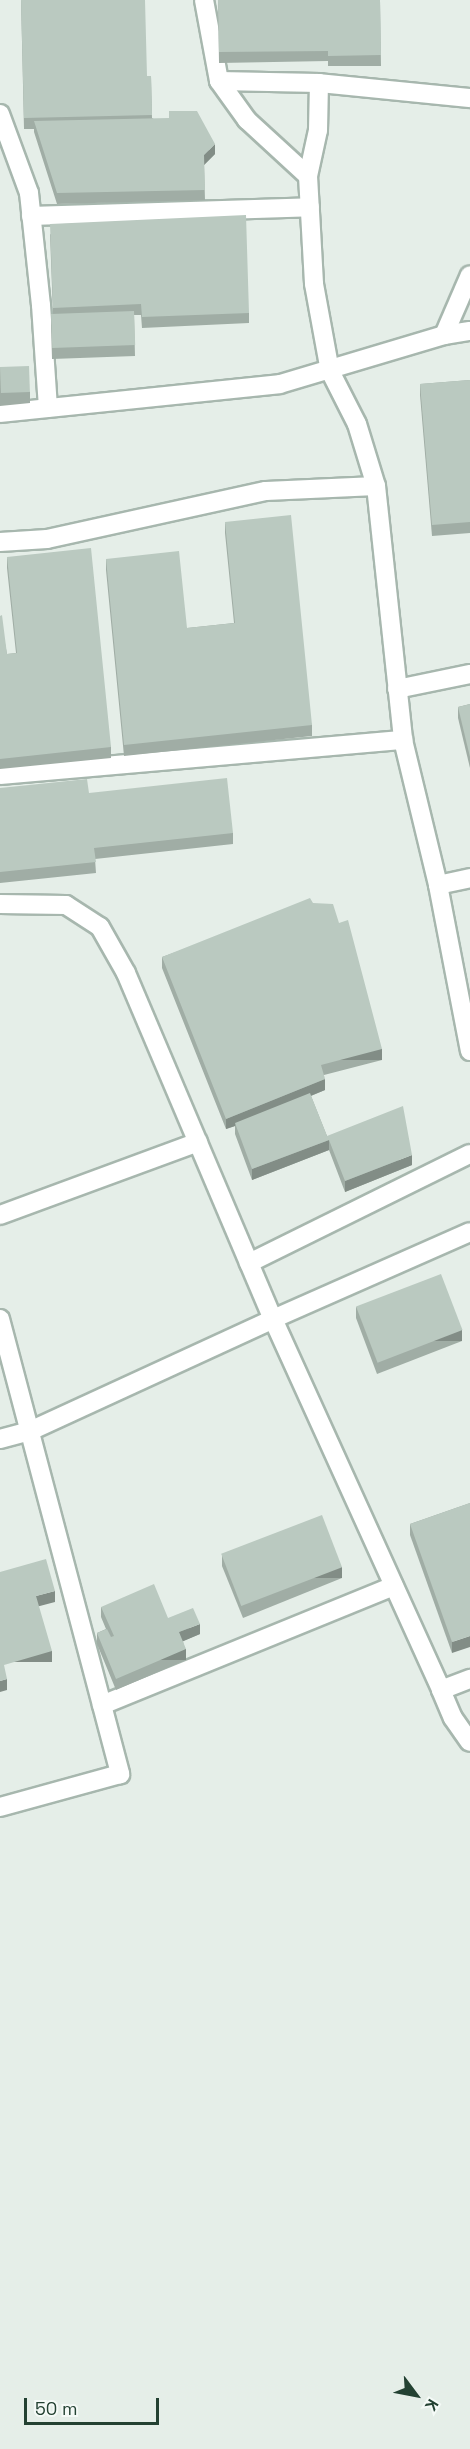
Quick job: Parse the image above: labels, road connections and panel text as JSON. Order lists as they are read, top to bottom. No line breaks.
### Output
{"scale_bar":"50 m","north":"bottom right"}
